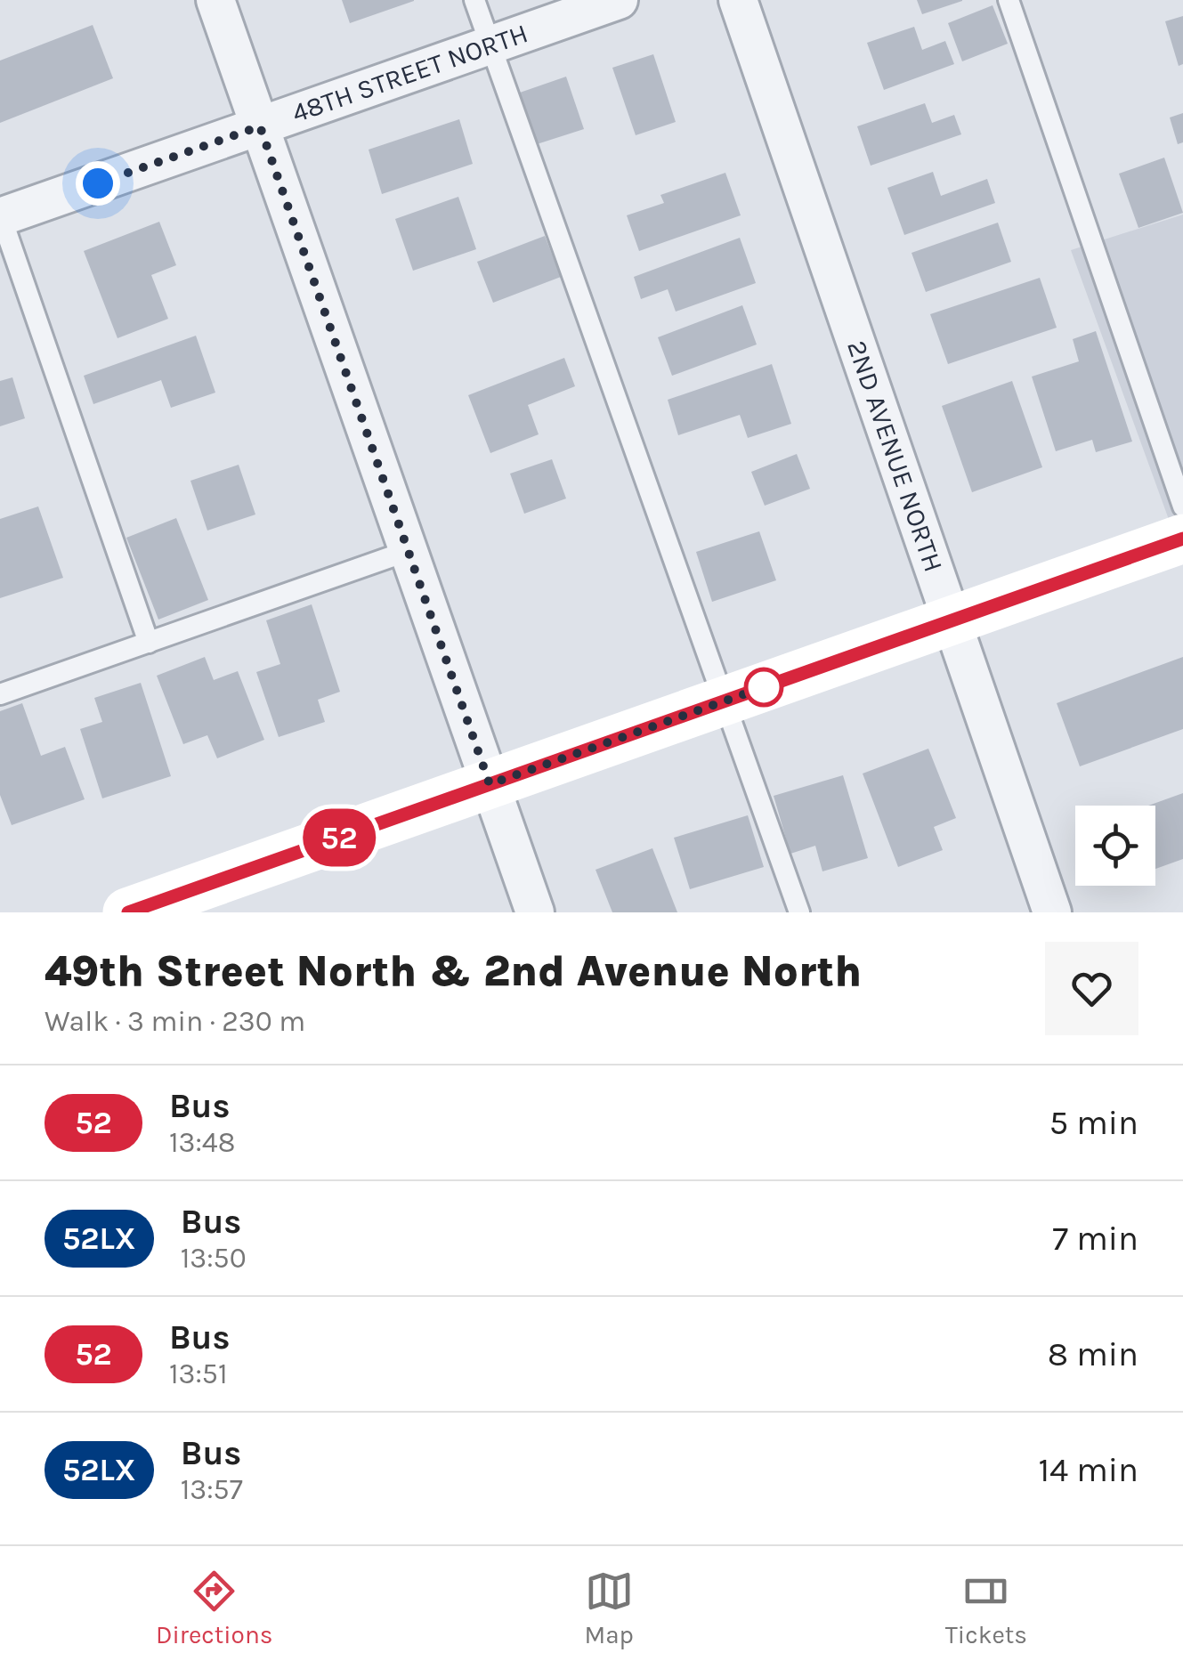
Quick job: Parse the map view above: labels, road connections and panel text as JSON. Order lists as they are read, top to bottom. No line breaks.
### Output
{"streets":{"street":["48TH STREET NORTH","2ND AVENUE NORTH"]},"lines":["bus line 52"],"page":{"on_map":"52","heading":["49th Street North & 2nd Avenue North","Walk · 3 min · 230 m"],"list":[{"mark":"52","name":"Bus","note":"13:48","value":"5 min"},{"mark":"52LX","name":"Bus","note":"13:50","value":"7 min"},{"mark":"52","name":"Bus","note":"13:51","value":"8 min"},{"mark":"52LX","name":"Bus","note":"13:57","value":"14 min"}],"tabs":["Directions","Map","Tickets"]}}
